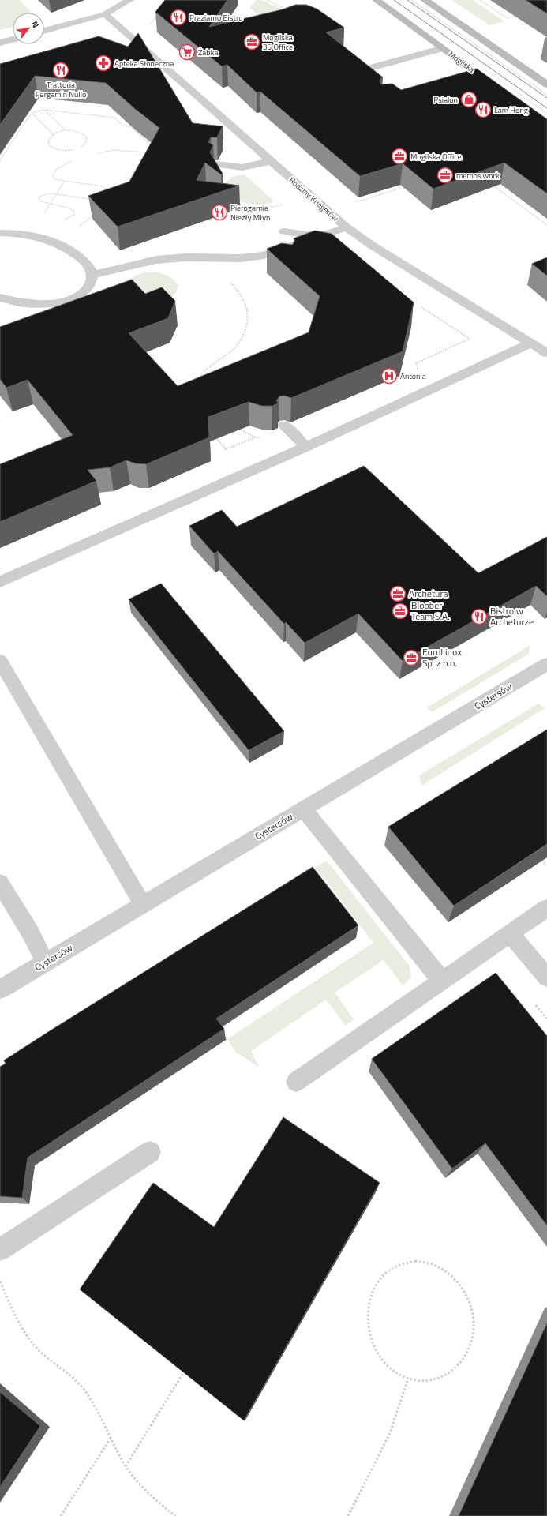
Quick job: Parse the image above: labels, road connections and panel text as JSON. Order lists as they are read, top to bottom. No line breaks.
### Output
{"streets":{"main road":["Mogilska"],"street":["Rodziny Kriegerów","Cystersów"]},"places":{"restaurant":["Praziarno Bistro","Trattoria Pergamin Nullo","Lam Hong","Pierogarnia Niezły Młyn","Bistro w Archeturze"],"office":["Mogilska 35 Office","Mogilska Office","memos.work","Archetura","Bloober Team S.A.","EuroLinux Sp. z o.o."],"supermarket":["Żabka"],"pharmacy":["Apteka Słoneczna"],"shop":["Psialon"],"hospital":["Antonia"]},"north":"top right"}
